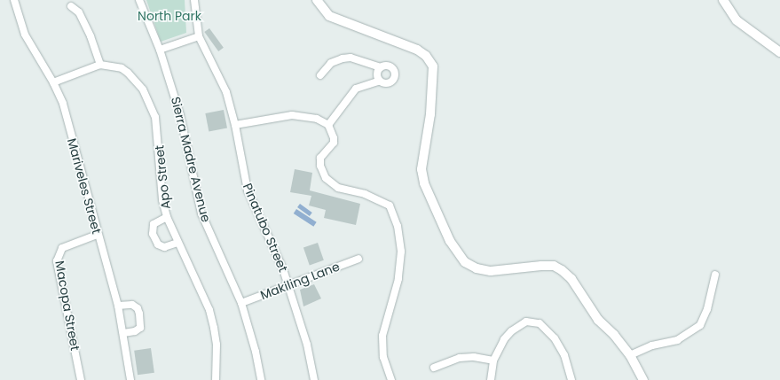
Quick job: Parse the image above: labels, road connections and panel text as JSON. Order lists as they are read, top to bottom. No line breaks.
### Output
{"streets":{"street":["Sierra Madre Avenue","Apo Street","Mariveles Street","Pinatubo Street","Makiling Lane","Macopa Street"]},"crossings":[["Sierra Madre Avenue","Makiling Lane"],["Mariveles Street","Macopa Street"],["Pinatubo Street","Makiling Lane"]],"parks":["North Park"]}
